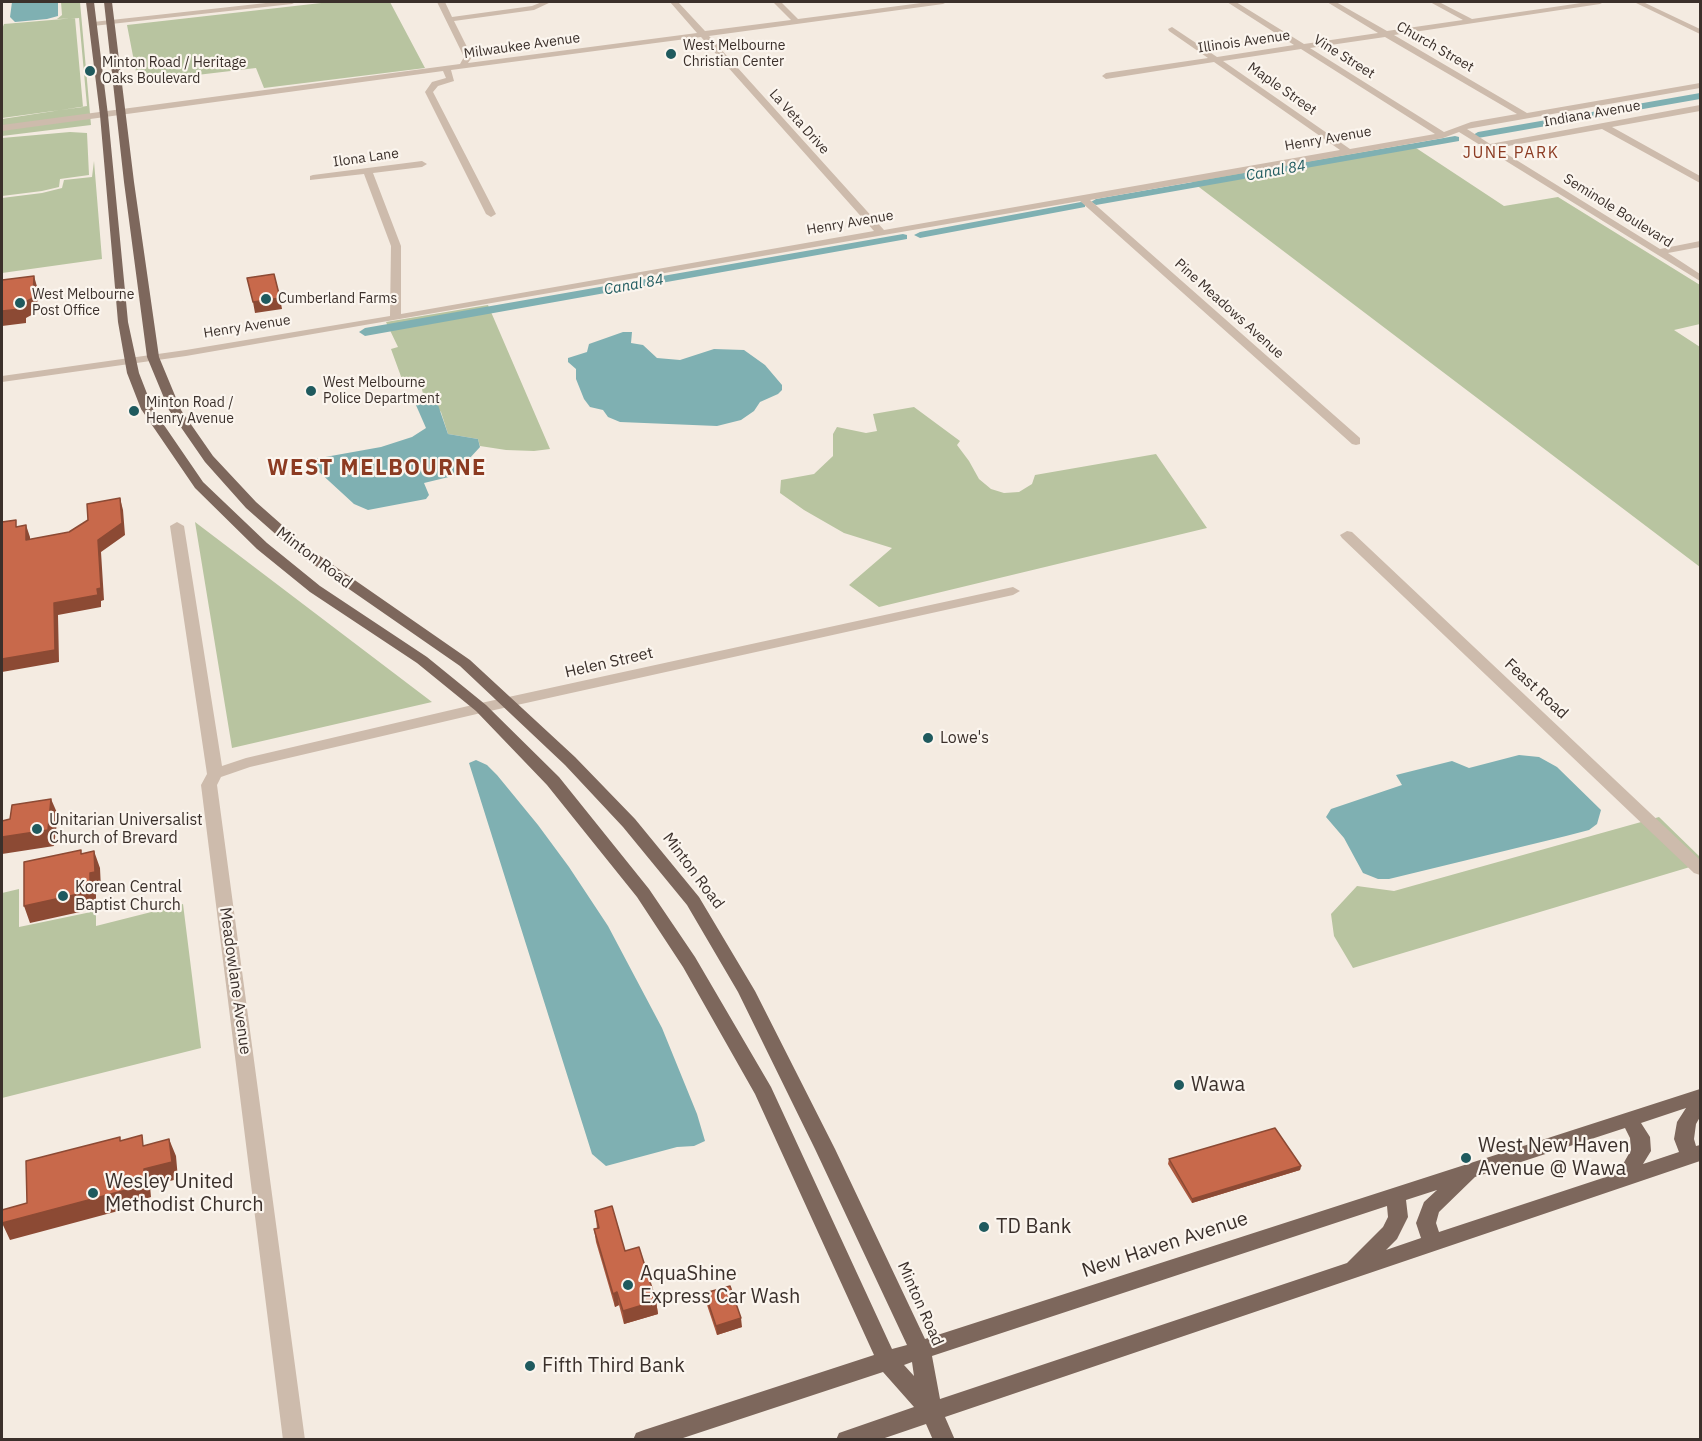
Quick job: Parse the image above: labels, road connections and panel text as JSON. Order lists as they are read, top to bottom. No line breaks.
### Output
{"streets":{"main road":["Minton Road","New Haven Avenue"],"street":["Illinois Avenue","Milwaukee Avenue","Church Street","Vine Street","Maple Street","Indiana Avenue","La Veta Drive","Henry Avenue","Ilona Lane","Seminole Boulevard","Pine Meadows Avenue","Helen Street","Feast Road","Meadowlane Avenue"]},"crossings":[["Illinois Avenue","Church Street"],["Illinois Avenue","Vine Street"],["Illinois Avenue","Maple Street"],["Milwaukee Avenue","La Veta Drive"],["Milwaukee Avenue","Minton Road"],["Church Street","Henry Avenue"],["Vine Street","Henry Avenue"],["Maple Street","Henry Avenue"],["Indiana Avenue","Seminole Boulevard"],["La Veta Drive","Henry Avenue"],["Henry Avenue","Seminole Boulevard"],["Henry Avenue","Pine Meadows Avenue"],["Henry Avenue","Minton Road"],["Minton Road","Helen Street"],["Minton Road","New Haven Avenue"],["Helen Street","Meadowlane Avenue"]],"districts":["JUNE PARK","WEST MELBOURNE"],"water":["Canal 84"],"places":["West Melbourne Christian Center","Minton Road / Heritage Oaks Boulevard","Cumberland Farms","West Melbourne Post Office","West Melbourne Police Department","Minton Road / Henry Avenue","Lowe's","Unitarian Universalist Church of Brevard","Korean Central Baptist Church","Wawa","West New Haven Avenue @ Wawa","Wesley United Methodist Church","TD Bank","AquaShine Express Car Wash","Fifth Third Bank"]}
